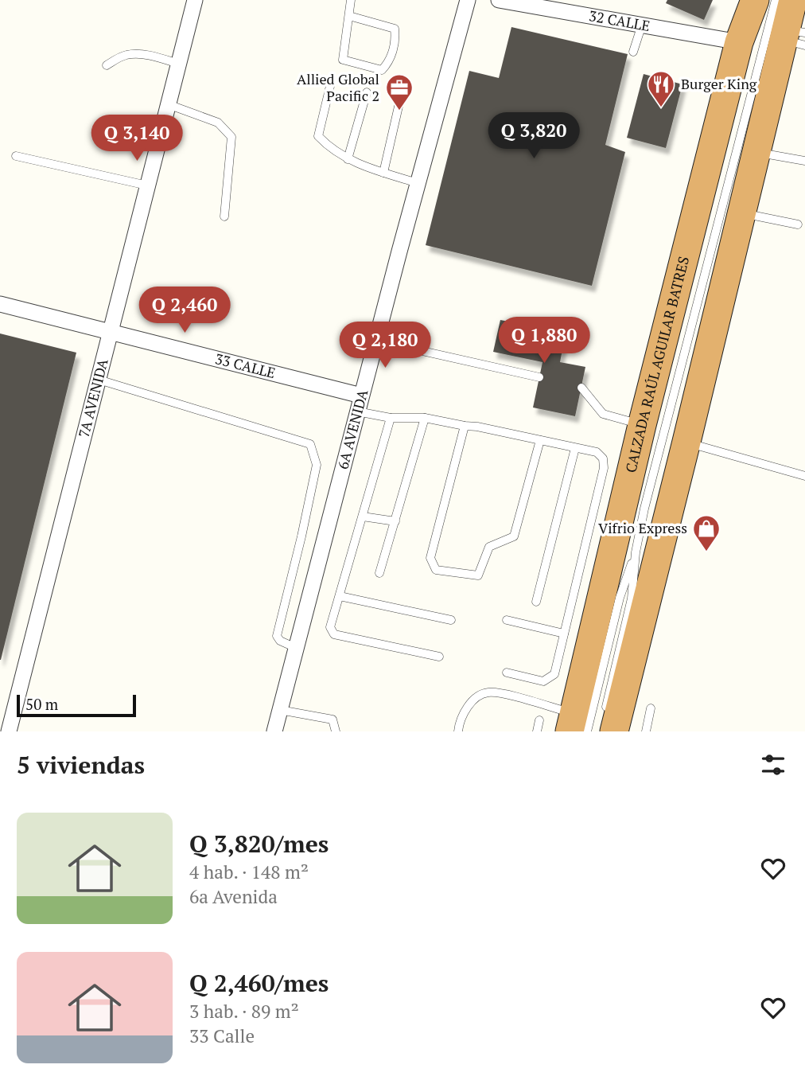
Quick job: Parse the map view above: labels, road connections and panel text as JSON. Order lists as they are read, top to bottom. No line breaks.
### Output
{"streets":{"highway":["CALZADA RAÚL AGUILAR BATRES"],"street":["32 CALLE","33 CALLE","7A AVENIDA","6A AVENIDA"]},"crossings":[["32 CALLE","CALZADA RAÚL AGUILAR BATRES"],["33 CALLE","7A AVENIDA"],["33 CALLE","6A AVENIDA"]],"places":{"restaurant":["Burger King"],"office":["Allied Global Pacific 2"],"shop":["Vifrio Express"]},"scale_bar":"50 m","page":{"price":["Q 3,820","Q 3,140","Q 2,460","Q 1,880","Q 2,180"],"scale":"50 m","heading":"5 viviendas","list":[{"name":"Q 3,820/mes","note":"4 hab. · 148 m² · 6a Avenida"},{"name":"Q 2,460/mes","note":"3 hab. · 89 m² · 33 Calle"}]}}
